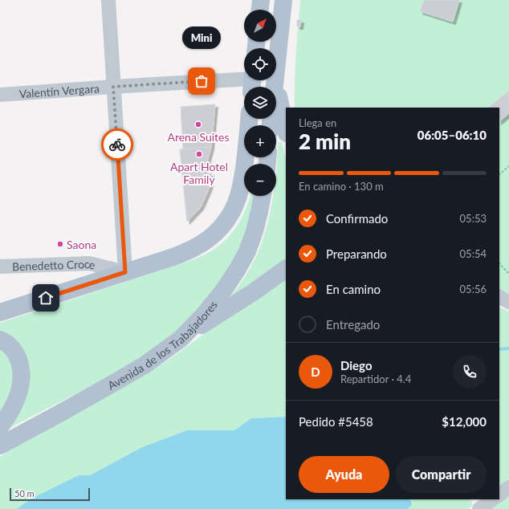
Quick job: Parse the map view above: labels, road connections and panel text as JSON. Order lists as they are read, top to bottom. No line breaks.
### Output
{"streets":{"main road":["Avenida de los Trabajadores"],"street":["Valentín Vergara","Benedetto Croce"]},"places":["Mini","Arena Suites","Apart Hotel Family","Saona"],"scale_bar":"50 m","north":"top right","page":{"map_buttons":["+","−"],"bubble":"Mini","heading":["2 min","Llega en","06:05–06:10"],"panel":["Diego","Repartidor · 4.4","Pedido #5458","$12,000"],"bar":"En camino · 130 m","list":[["Confirmado","05:53"],["Preparando","05:54"],["En camino","05:56"],"Entregado"],"round":"D","buttons":["Ayuda","Compartir"],"scale":"50 m"}}
